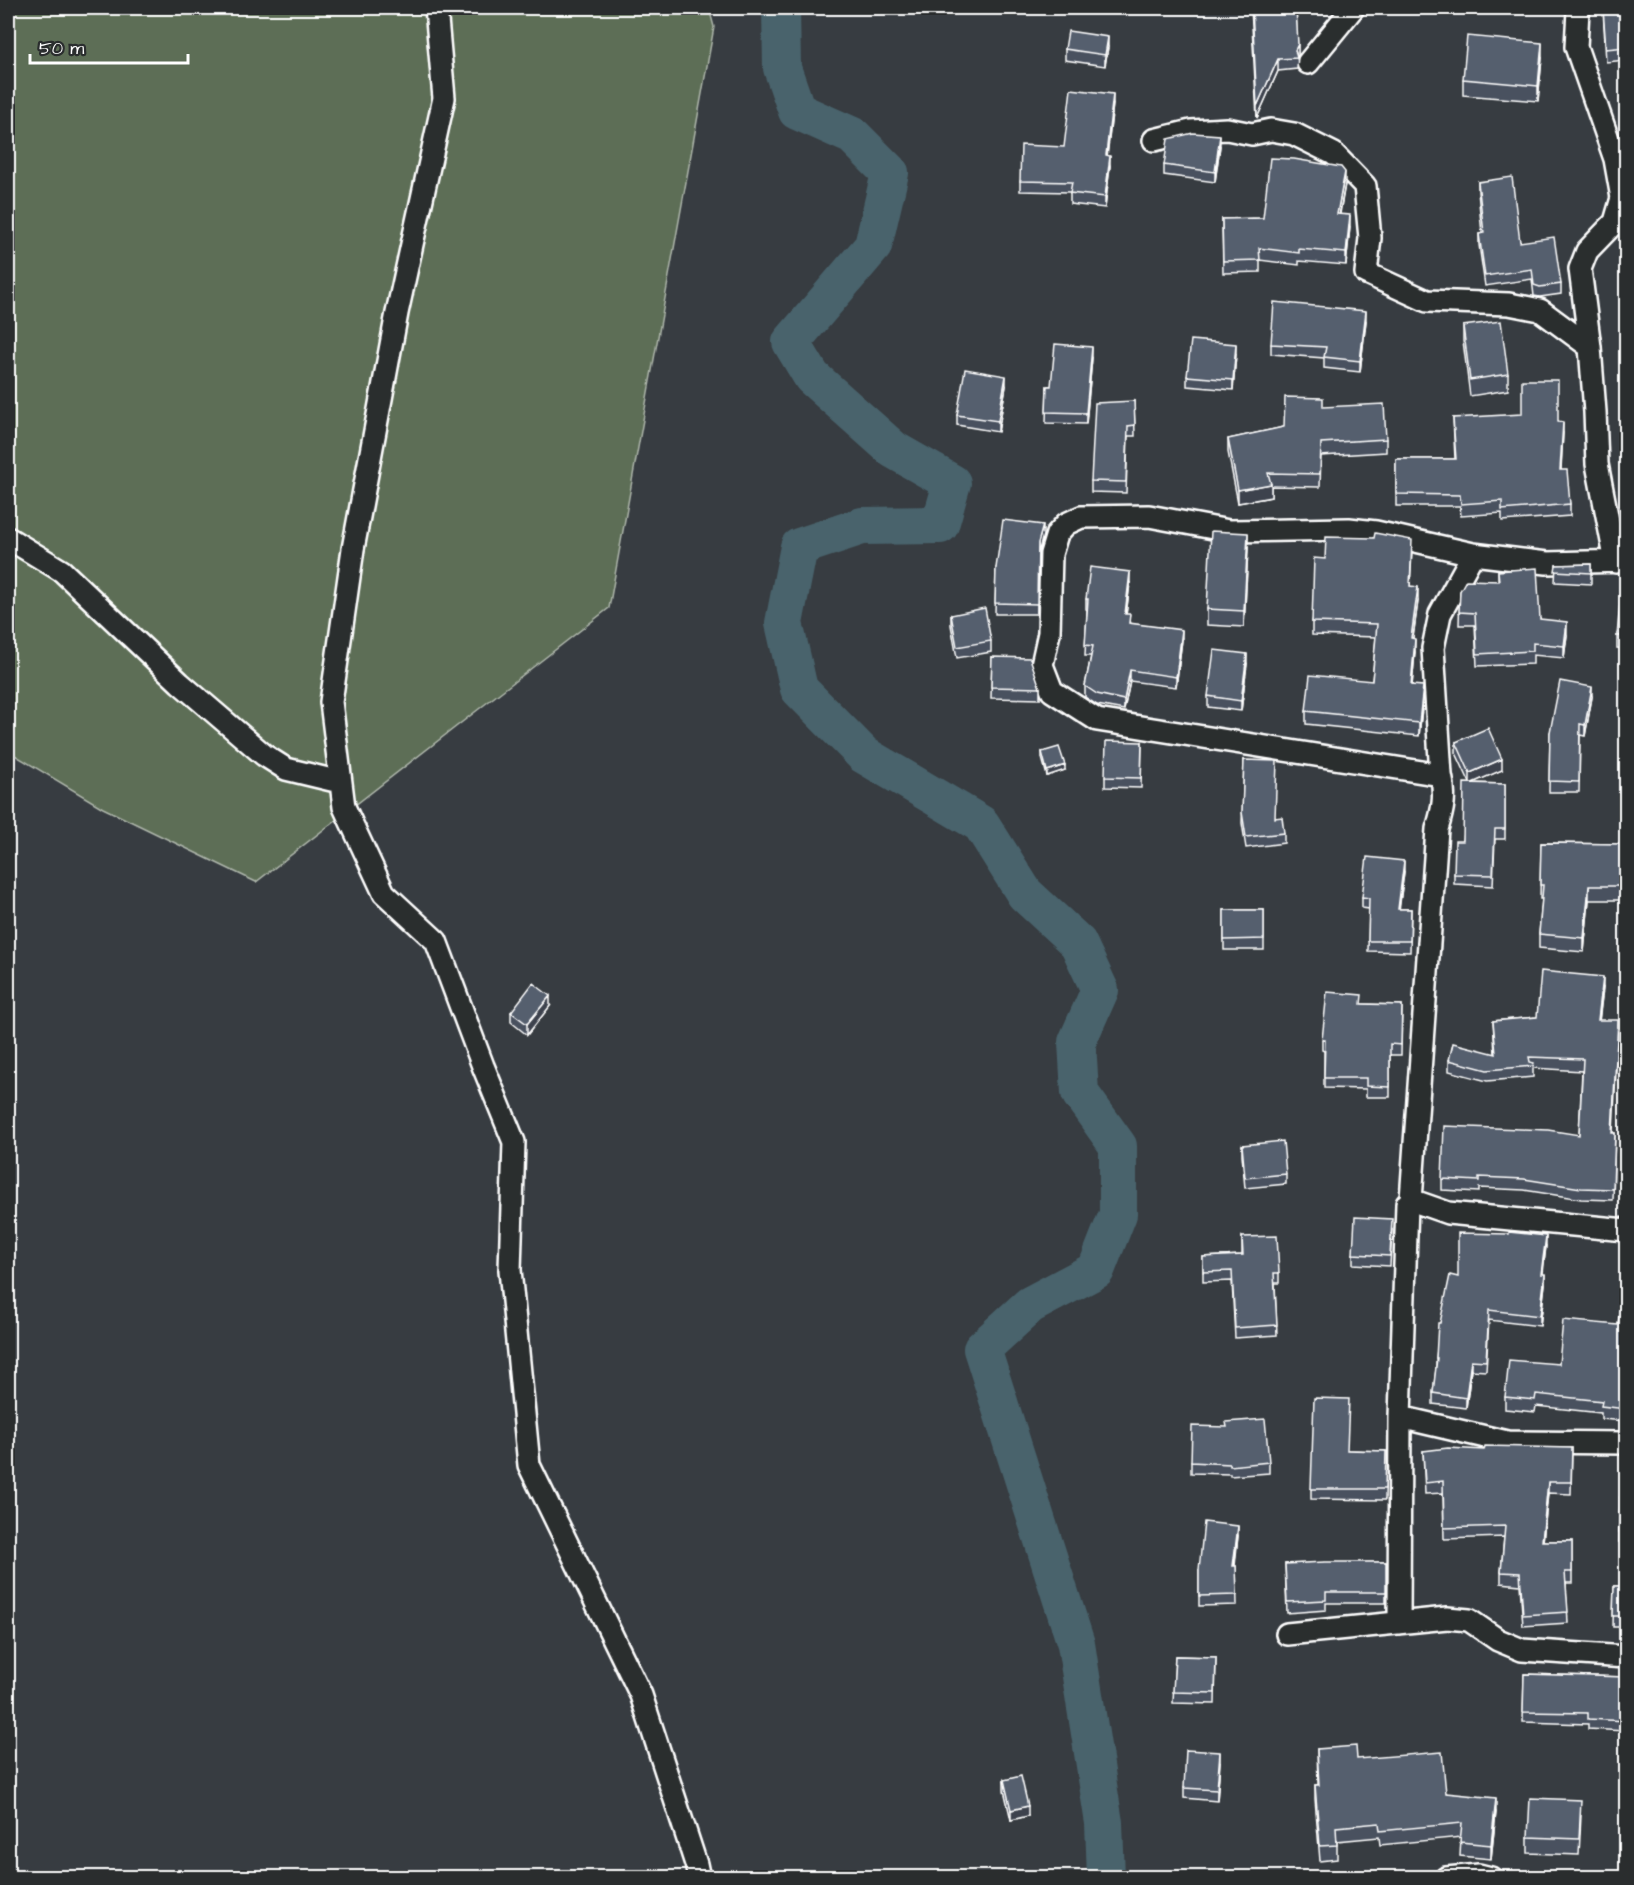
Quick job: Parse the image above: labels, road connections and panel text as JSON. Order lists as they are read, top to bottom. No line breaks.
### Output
{"scale_bar":"50 m"}
